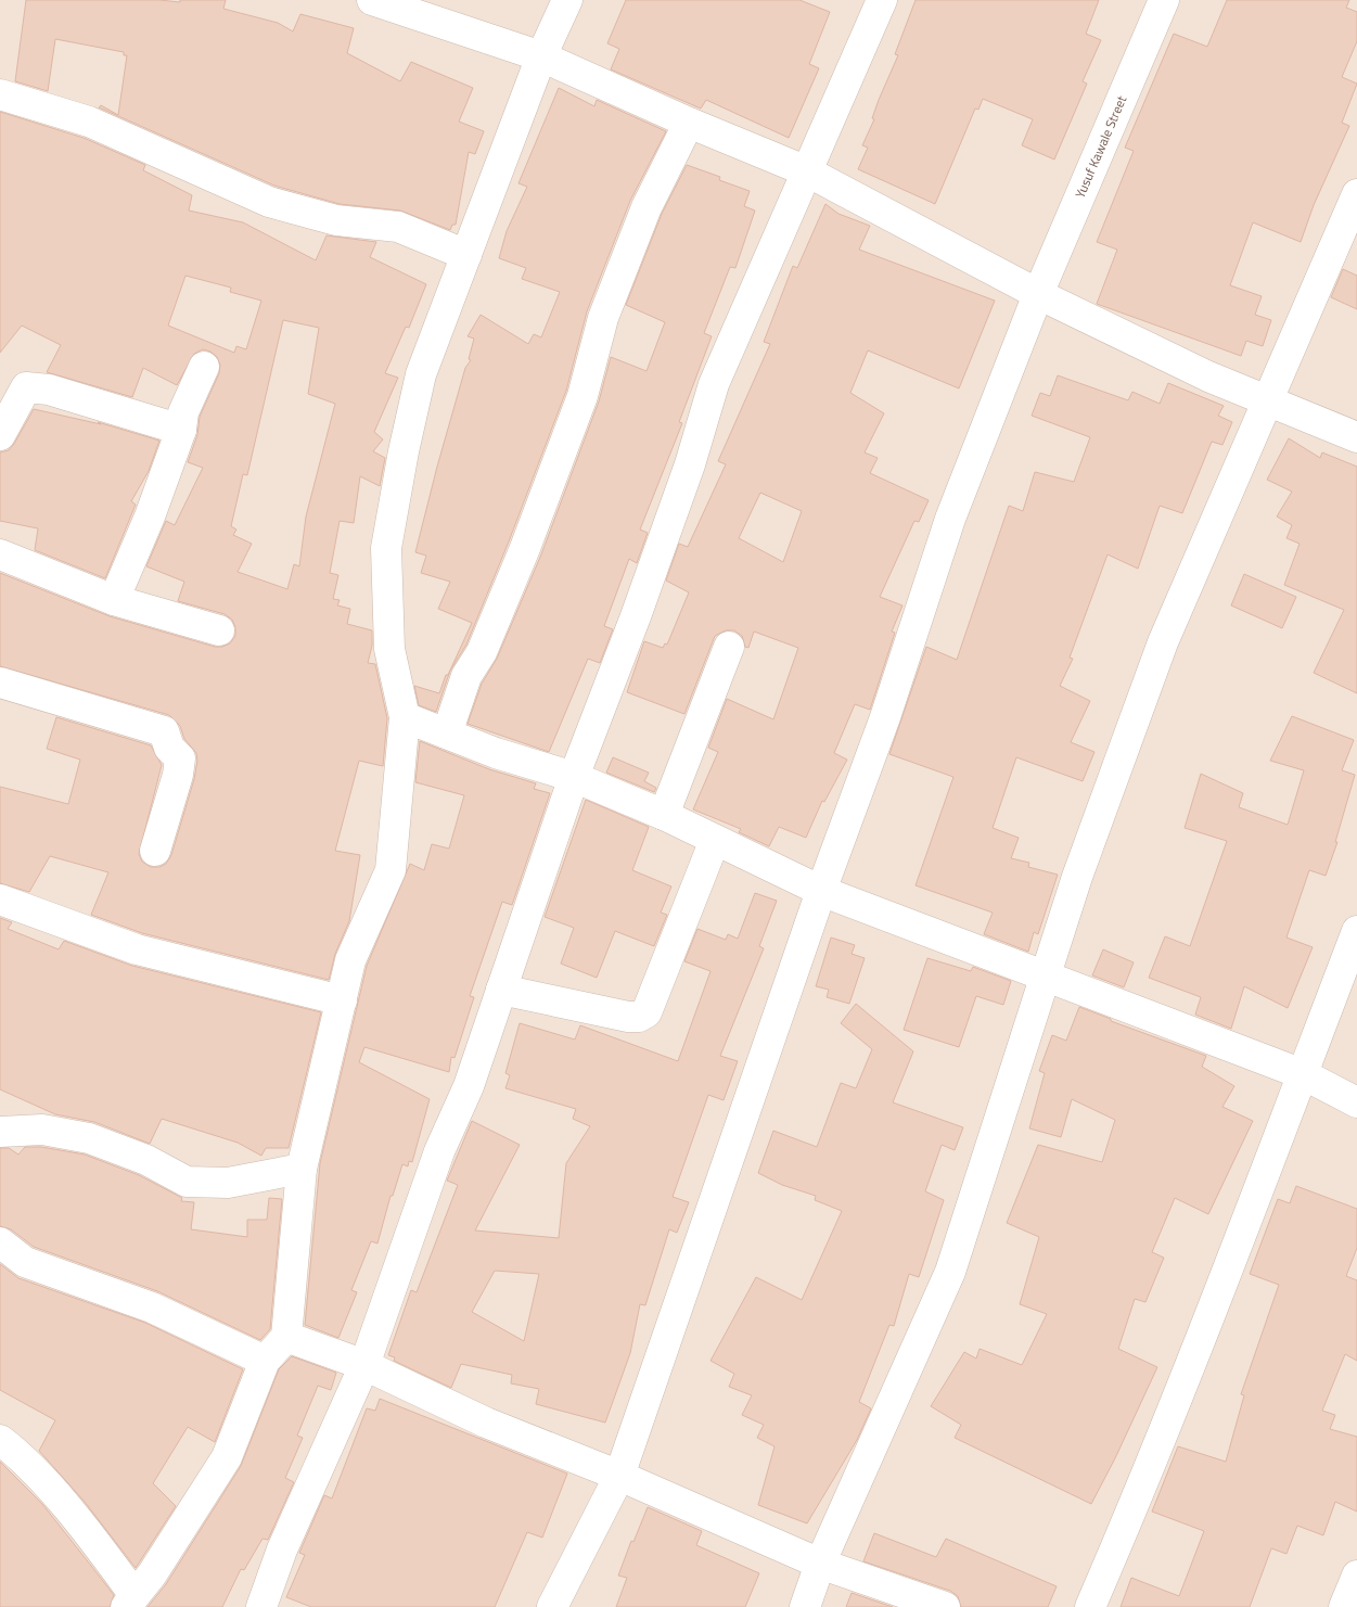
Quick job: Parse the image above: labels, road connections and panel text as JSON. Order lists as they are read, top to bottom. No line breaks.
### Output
{"streets":{"street":["Yusuf Kawale Street"]}}
